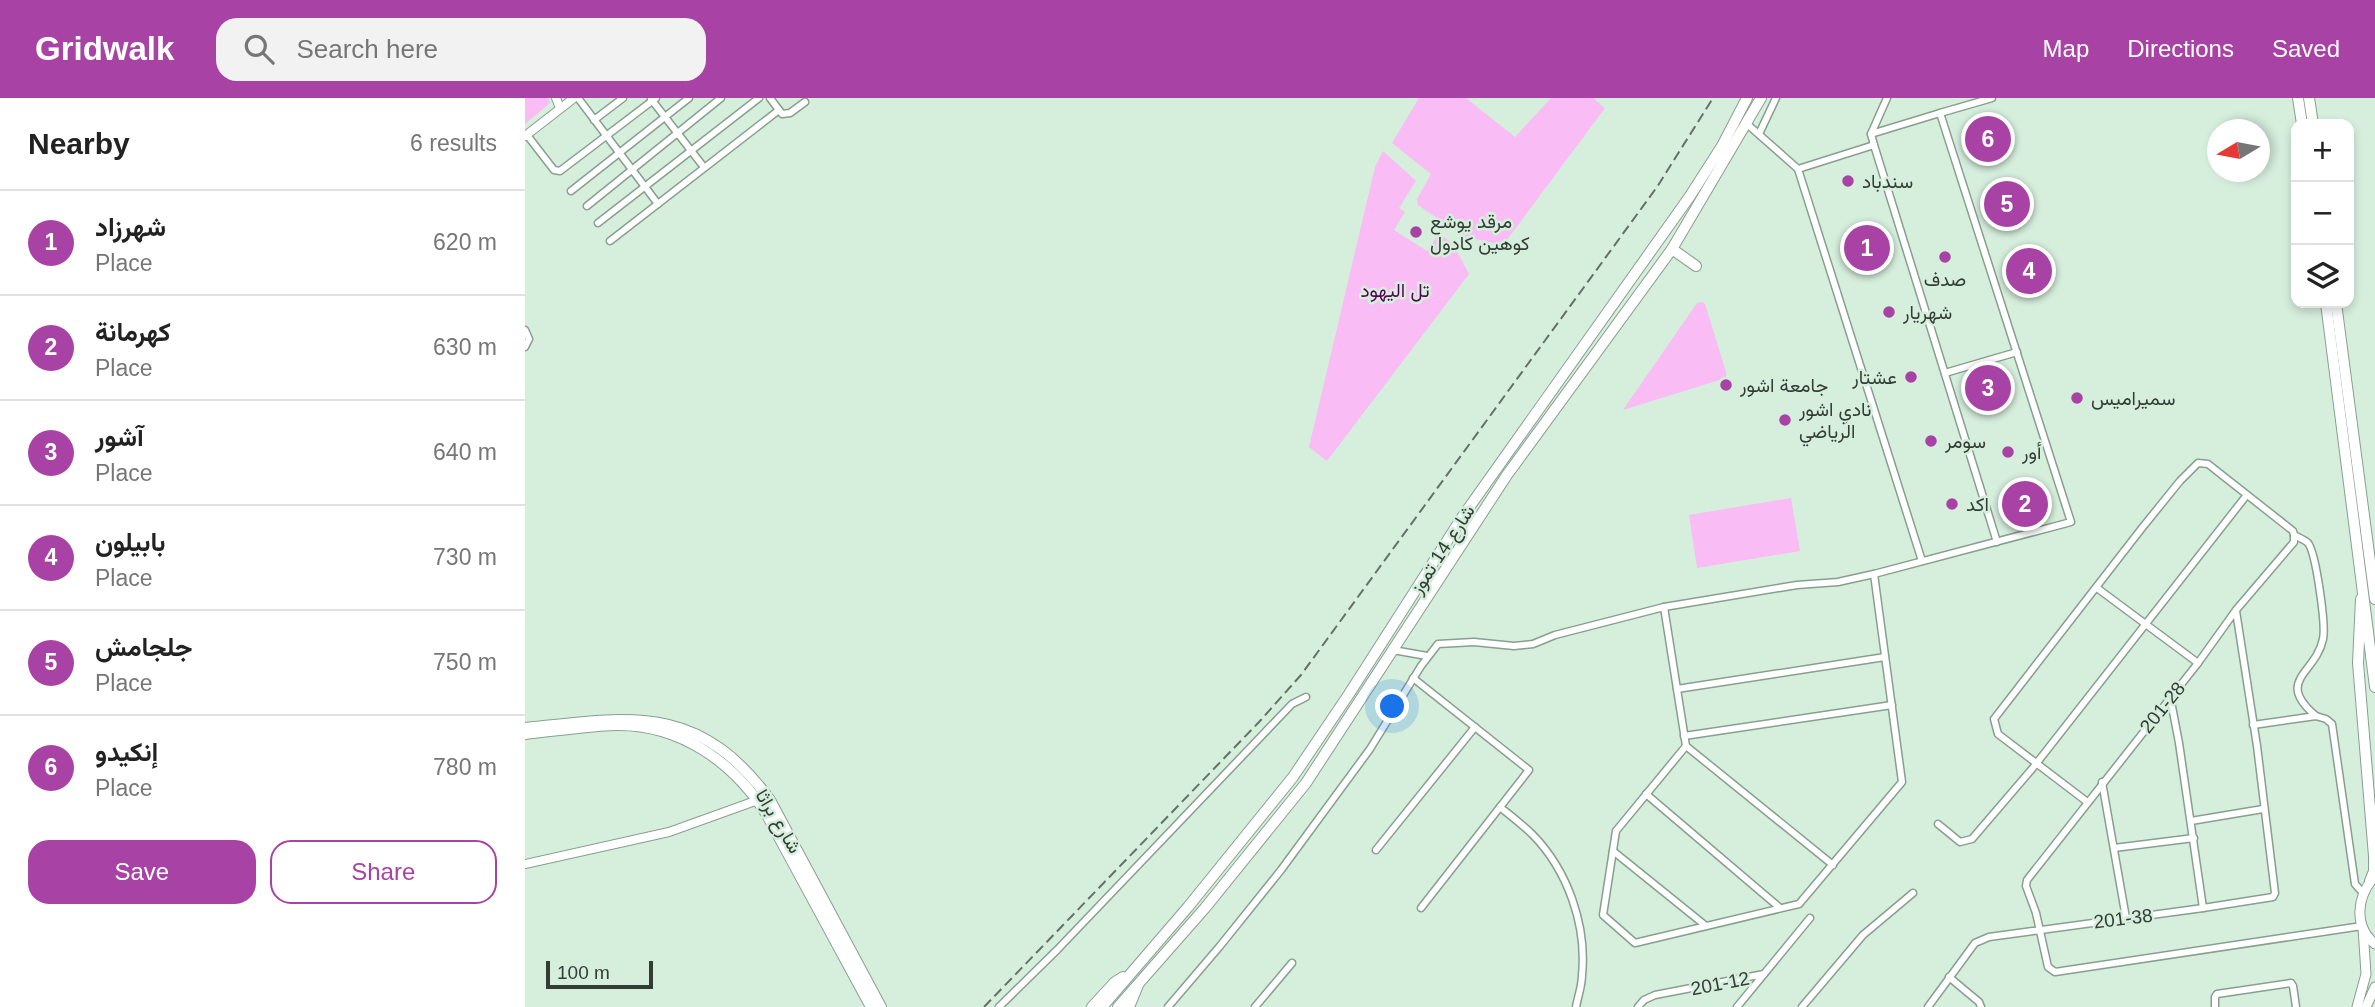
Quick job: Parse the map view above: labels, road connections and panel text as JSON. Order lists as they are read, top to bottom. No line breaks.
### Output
{"streets":{"main road":["شارع 14 تموز","شارع براثا"],"street":["201-28","201-38","201-12"]},"crossings":[["201-28","201-38"]],"parks":["تل اليهود"],"places":["سندباد","مرقد يوشع كوهين كادول","صدف","شهريار","عشتار","جامعة اشور","سميراميس","نادي اشور الرياضي","سومر","أور","اكد"],"scale_bar":"100 m","north":"left","page":{"header":"Gridwalk","search":"Search here","nav":["Map","Directions","Saved"],"heading":["Nearby","6 results"],"pins":["6","5","1","4","3","2"],"map_buttons":["+","−"],"list":[{"mark":"1","name":"شهرزاد","note":"Place","value":"620 m"},{"mark":"2","name":"كهرمانة","note":"Place","value":"630 m"},{"mark":"3","name":"آشور","note":"Place","value":"640 m"},{"mark":"4","name":"بابيلون","note":"Place","value":"730 m"},{"mark":"5","name":"جلجامش","note":"Place","value":"750 m"},{"mark":"6","name":"إنكيدو","note":"Place","value":"780 m"}],"buttons":["Save","Share"],"scale":"100 m"}}
